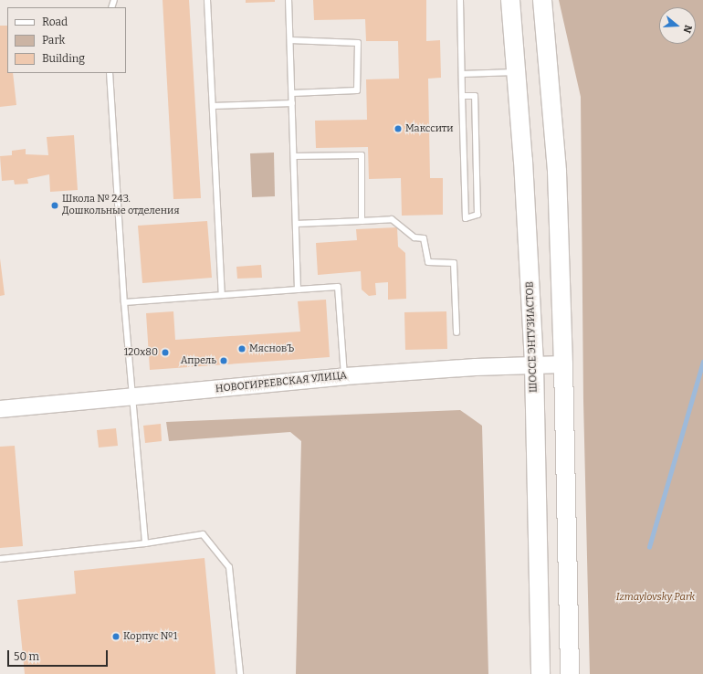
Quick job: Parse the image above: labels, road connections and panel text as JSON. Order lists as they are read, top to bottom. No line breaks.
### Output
{"streets":{"main road":["ШОССЕ ЭНТУЗИАСТОВ","НОВОГИРЕЕВСКАЯ УЛИЦА"]},"crossings":[["ШОССЕ ЭНТУЗИАСТОВ","НОВОГИРЕЕВСКАЯ УЛИЦА"]],"parks":["Izmaylovsky Park"],"places":["Макссити","Школа № 243. Дошкольные отделения","МясновЪ","120x80","Апрель","Корпус №1"],"legend":["Road","Park","Building"],"scale_bar":"50 m","north":"right"}
